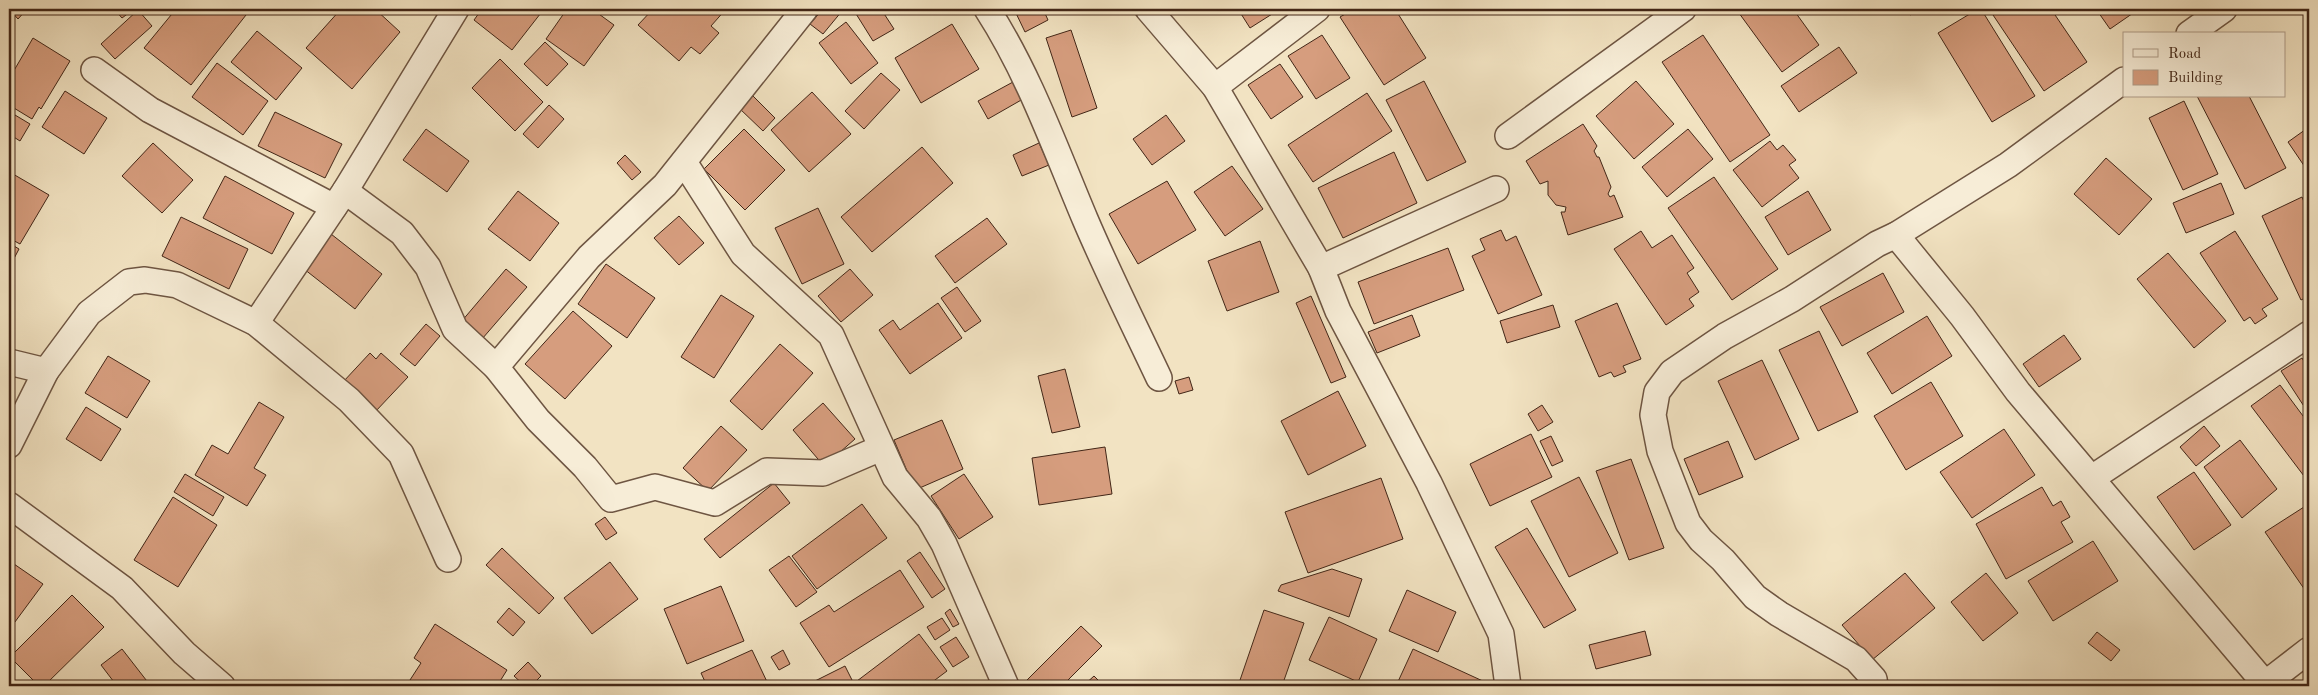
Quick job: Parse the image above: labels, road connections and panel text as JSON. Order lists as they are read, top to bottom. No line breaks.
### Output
{"legend":["Road","Building"]}
